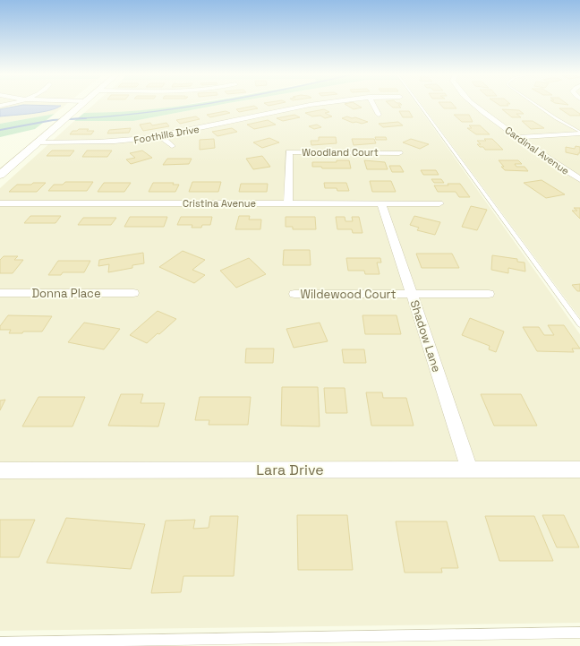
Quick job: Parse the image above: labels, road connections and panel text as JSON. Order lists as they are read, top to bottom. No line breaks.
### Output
{"streets":{"street":["Foothills Drive","Cardinal Avenue","Woodland Court","Cristina Avenue","Donna Place","Wildewood Court","Shadow Lane","Lara Drive"]},"crossings":[["Woodland Court","Cristina Avenue"],["Cristina Avenue","Shadow Lane"],["Wildewood Court","Shadow Lane"],["Shadow Lane","Lara Drive"]]}
